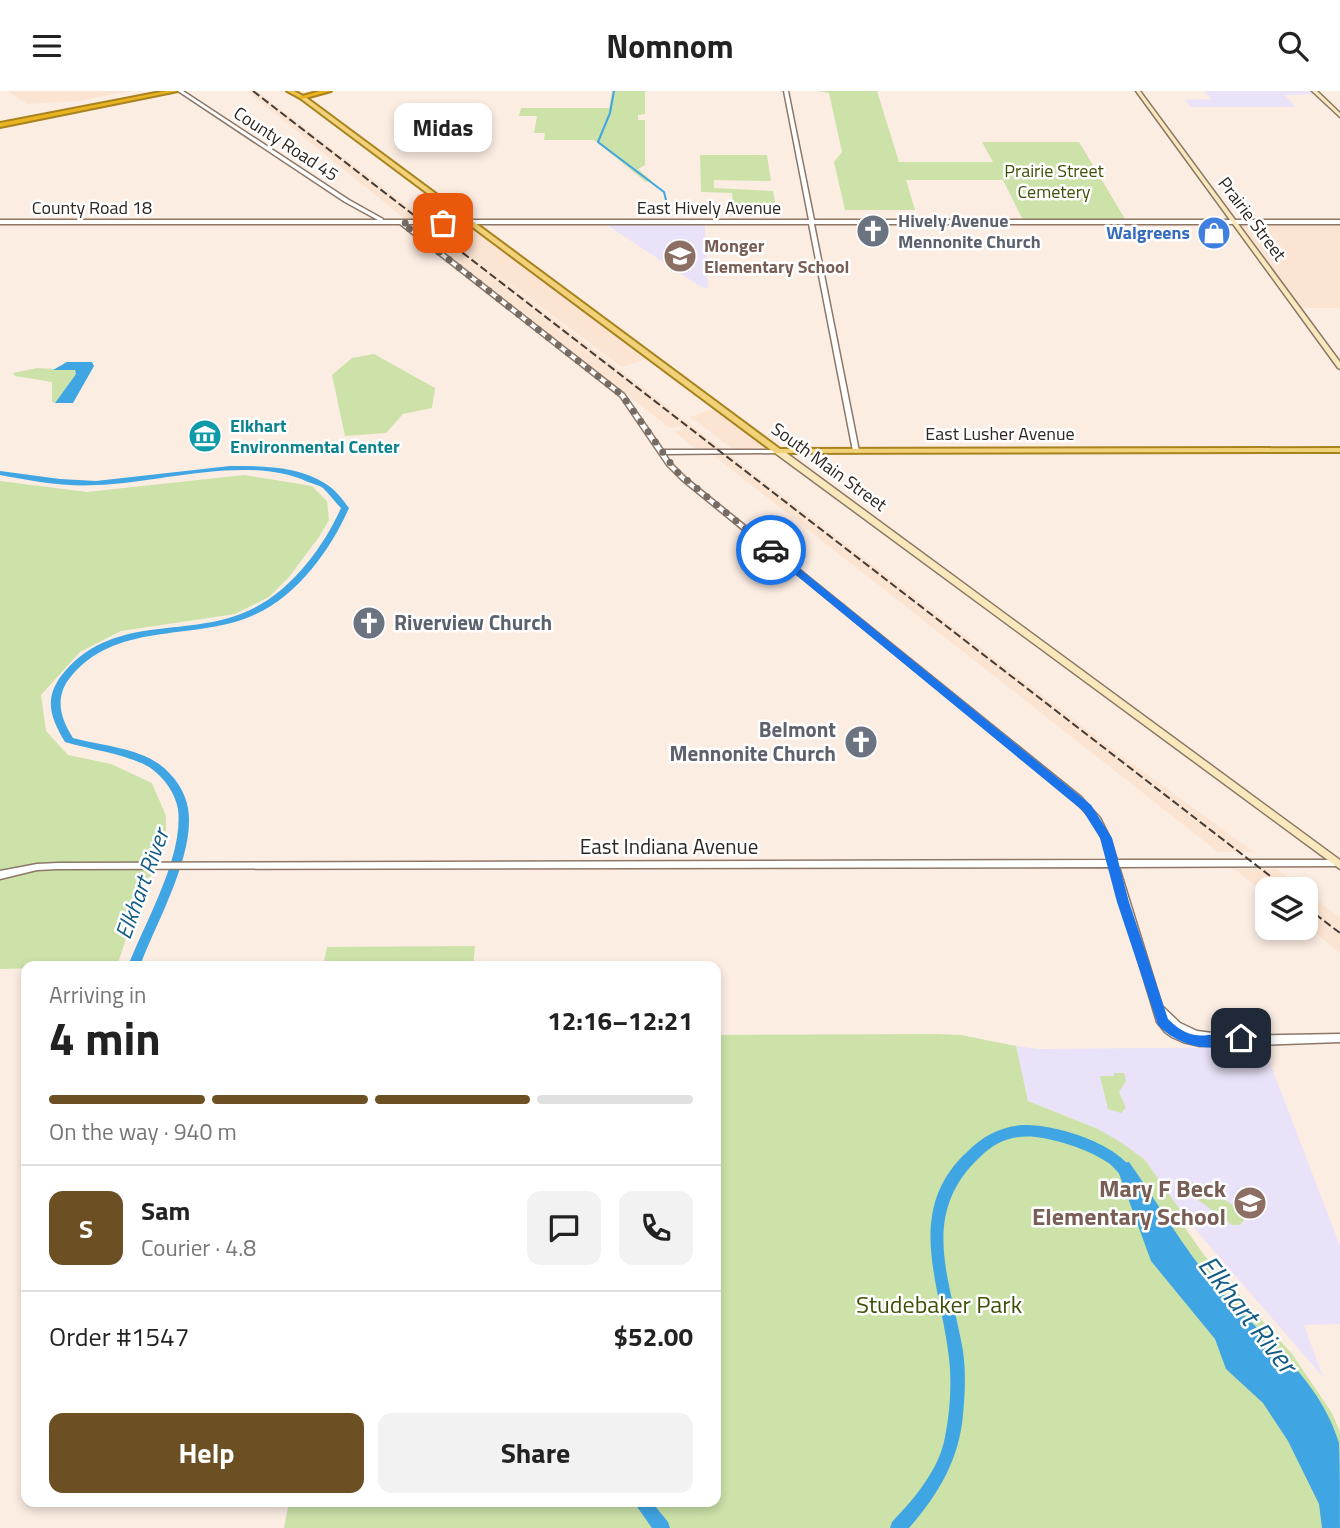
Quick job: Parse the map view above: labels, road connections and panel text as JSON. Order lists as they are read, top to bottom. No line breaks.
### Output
{"streets":{"highway":["South Main Street"],"main road":["Prairie Street","East Lusher Avenue"],"street":["County Road 45","County Road 18","East Hively Avenue","East Indiana Avenue"]},"crossings":[["County Road 45","East Hively Avenue"],["County Road 18","East Hively Avenue"],["East Hively Avenue","Prairie Street"],["East Hively Avenue","South Main Street"],["East Lusher Avenue","South Main Street"],["South Main Street","East Indiana Avenue"]],"water":["Elkhart River"],"parks":["Prairie Street Cemetery","Studebaker Park"],"places":{"other":["Midas"],"church":["Hively Avenue Mennonite Church","Riverview Church","Belmont Mennonite Church"],"shop":["Walgreens"],"school or university":["Monger Elementary School","Mary F Beck Elementary School"],"museum":["Elkhart Environmental Center"]},"page":{"header":"Nomnom","bubble":"Midas","heading":["4 min","Arriving in","12:16–12:21"],"panel":["Sam","Courier · 4.8","Order #1547","$52.00"],"bar":"On the way · 940 m","round":"S","buttons":["Help","Share"]}}
